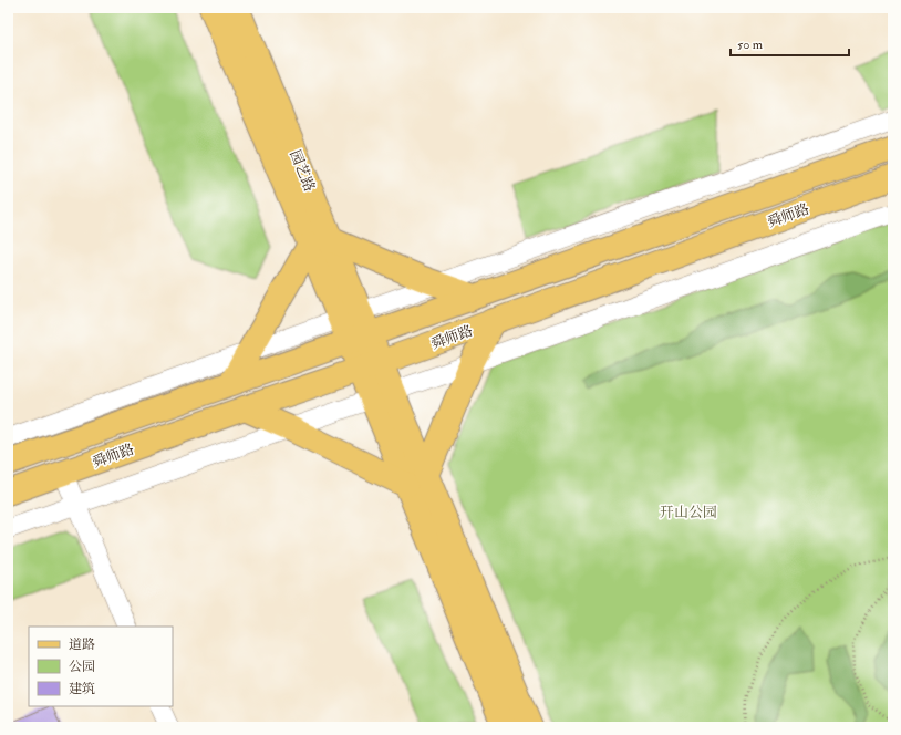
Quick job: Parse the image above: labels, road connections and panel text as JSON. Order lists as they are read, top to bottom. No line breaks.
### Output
{"streets":{"main road":["园艺路","舜师路"]},"crossings":[["园艺路","舜师路"]],"parks":["幵山公园"],"legend":["道路","公园","建筑"],"scale_bar":"50 m"}
